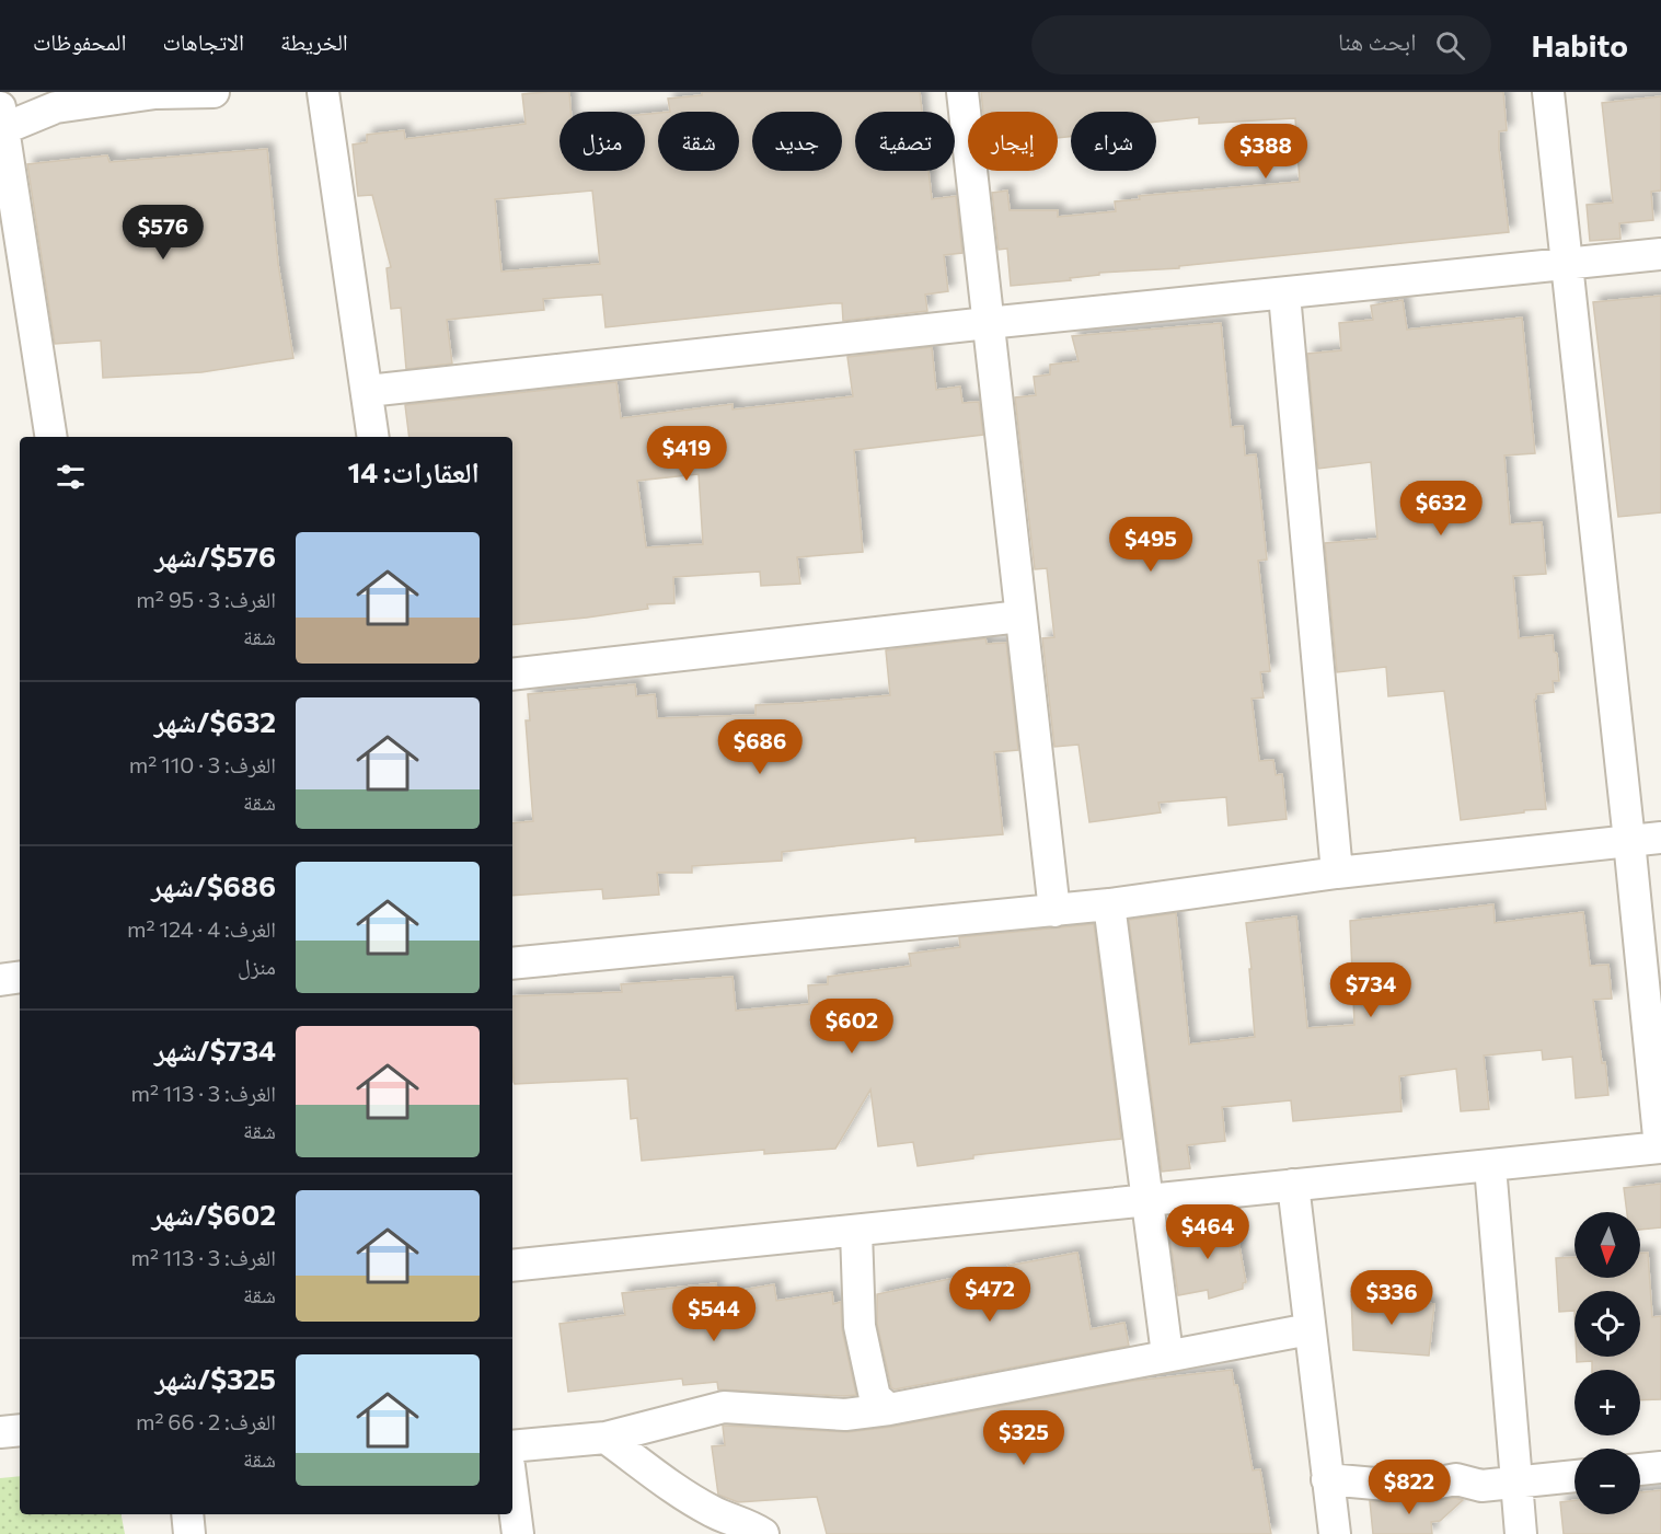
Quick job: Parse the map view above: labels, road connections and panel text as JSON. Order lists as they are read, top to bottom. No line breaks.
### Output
{"north":"bottom","page":{"header":"Habito","search":"ابحث هنا","nav":["الخريطة","الاتجاهات","المحفوظات"],"chip":["شراء","إيجار","تصفية","جديد","شقة","منزل"],"price":["$388","$576","$419","$632","$495","$686","$734","$602","$464","$472","$336","$544","$325","$822"],"heading":"العقارات: 14","list":[{"name":"$576/شهر","note":"الغرف: 3 · 95 m² · شقة"},{"name":"$632/شهر","note":"الغرف: 3 · 110 m² · شقة"},{"name":"$686/شهر","note":"الغرف: 4 · 124 m² · منزل"},{"name":"$734/شهر","note":"الغرف: 3 · 113 m² · شقة"},{"name":"$602/شهر","note":"الغرف: 3 · 113 m² · شقة"},{"name":"$325/شهر","note":"الغرف: 2 · 66 m² · شقة"}],"map_buttons":["+","−"]}}
